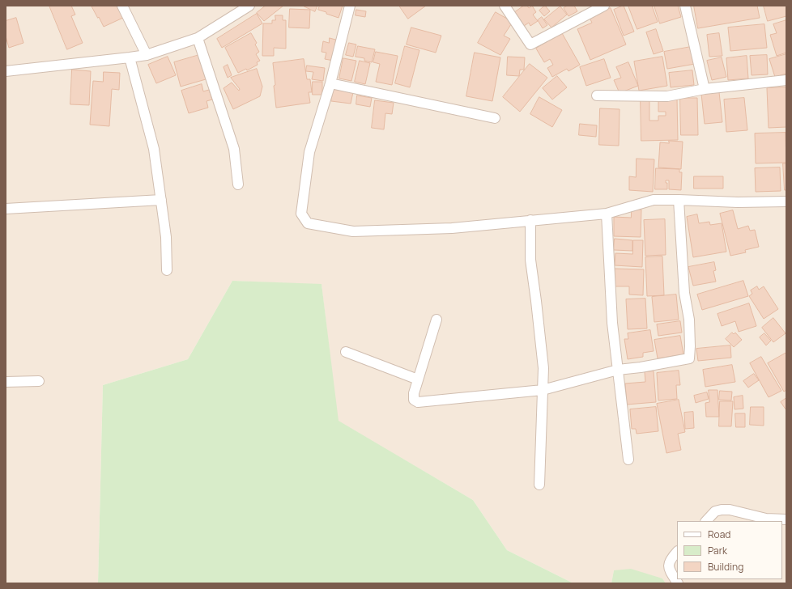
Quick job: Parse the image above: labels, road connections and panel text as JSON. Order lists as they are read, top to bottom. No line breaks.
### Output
{"legend":["Road","Park","Building"]}
